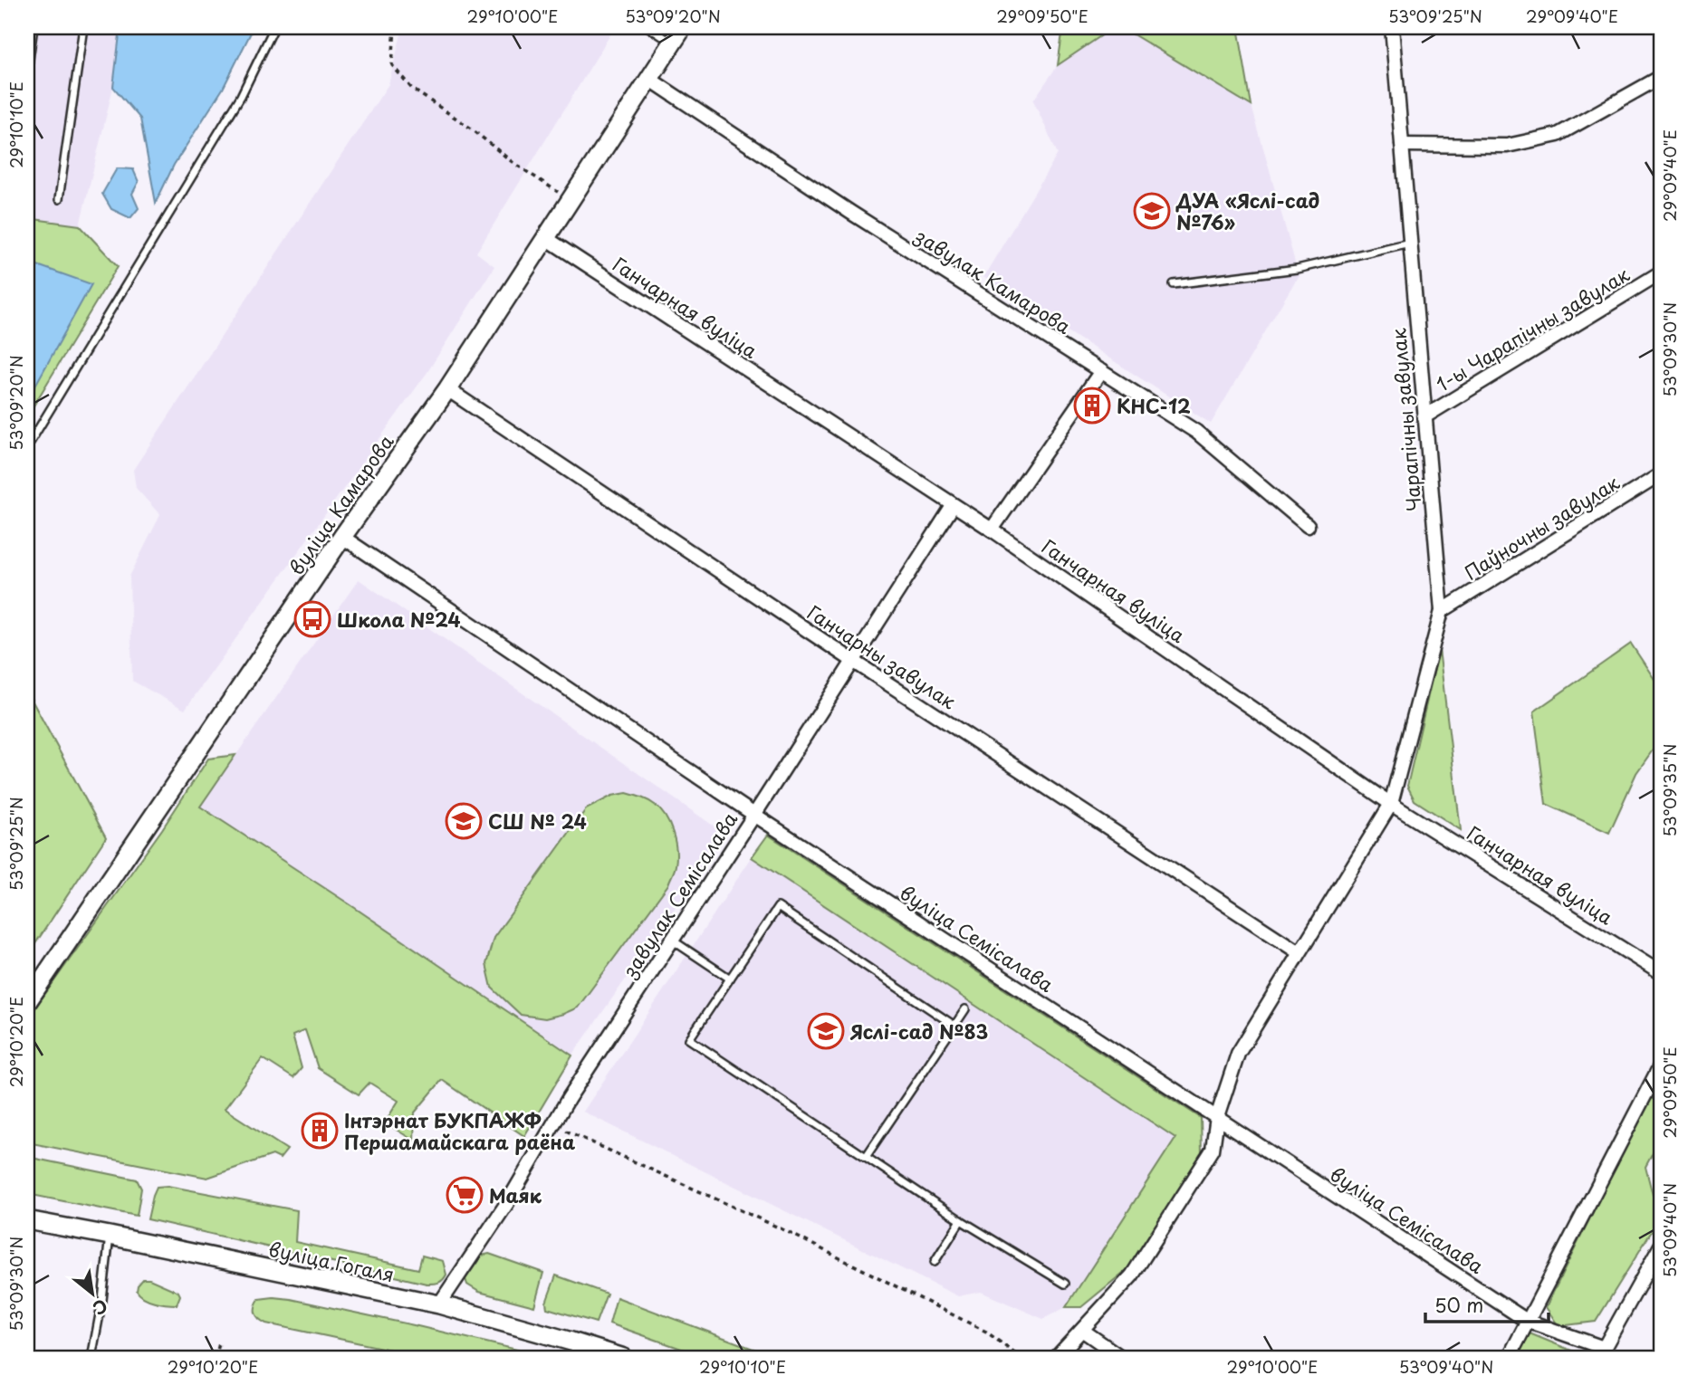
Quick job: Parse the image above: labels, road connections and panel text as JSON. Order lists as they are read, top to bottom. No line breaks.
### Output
{"streets":{"street":["завулак Камарова","Ганчарная вуліца","1-ы Чарапічны завулак","Чарапічны завулак","вуліца Камарова","Паўночны завулак","Ганчарны завулак","завулак Семісалава","вуліца Семісалава","вуліца Гогаля"]},"crossings":[["завулак Камарова","вуліца Камарова"],["Ганчарная вуліца","Чарапічны завулак"],["Ганчарная вуліца","вуліца Камарова"],["Ганчарная вуліца","завулак Семісалава"],["1-ы Чарапічны завулак","Чарапічны завулак"],["Чарапічны завулак","Паўночны завулак"],["вуліца Камарова","Ганчарны завулак"],["вуліца Камарова","вуліца Семісалава"],["Ганчарны завулак","завулак Семісалава"],["завулак Семісалава","вуліца Семісалава"],["завулак Семісалава","вуліца Гогаля"]],"places":{"school or university":["ДУА «Яслі-сад №76»","СШ № 24","Яслі-сад №83"],"building":["КНС-12","Інтэрнат БУКПАЖФ Першамайскага раёна"],"bus stop":["Школа №24"],"supermarket":["Маяк"]},"scale_bar":"50 m","north":"bottom right","coordinates":["29°10'00\"E","53°09'20\"N","29°09'50\"E","53°09'25\"N","29°09'40\"E","29°10'10\"E","53°09'30\"N","53°09'35\"N","29°10'20\"E","53°09'40\"N"]}
